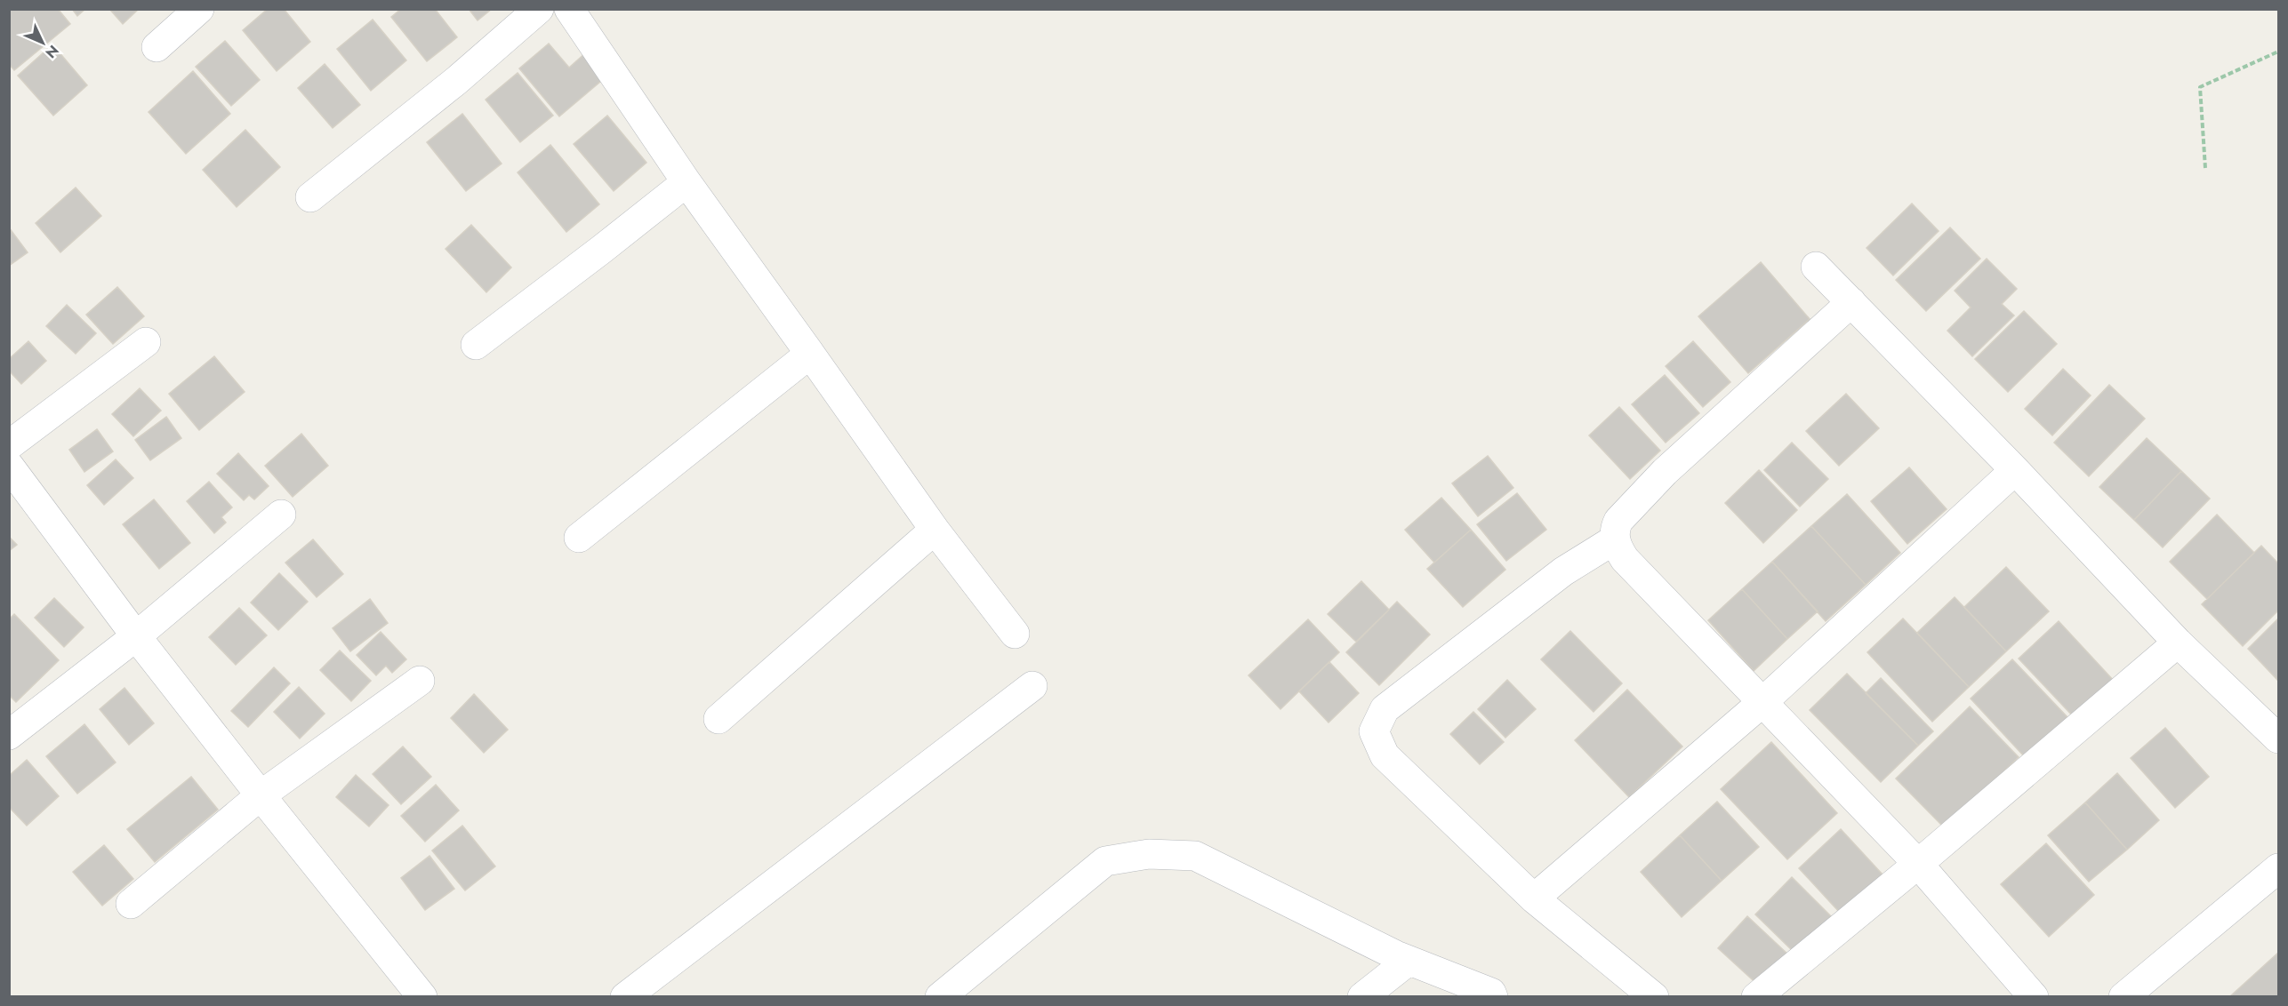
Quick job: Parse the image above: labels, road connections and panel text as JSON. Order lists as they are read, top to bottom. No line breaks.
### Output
{"north":"bottom right"}
